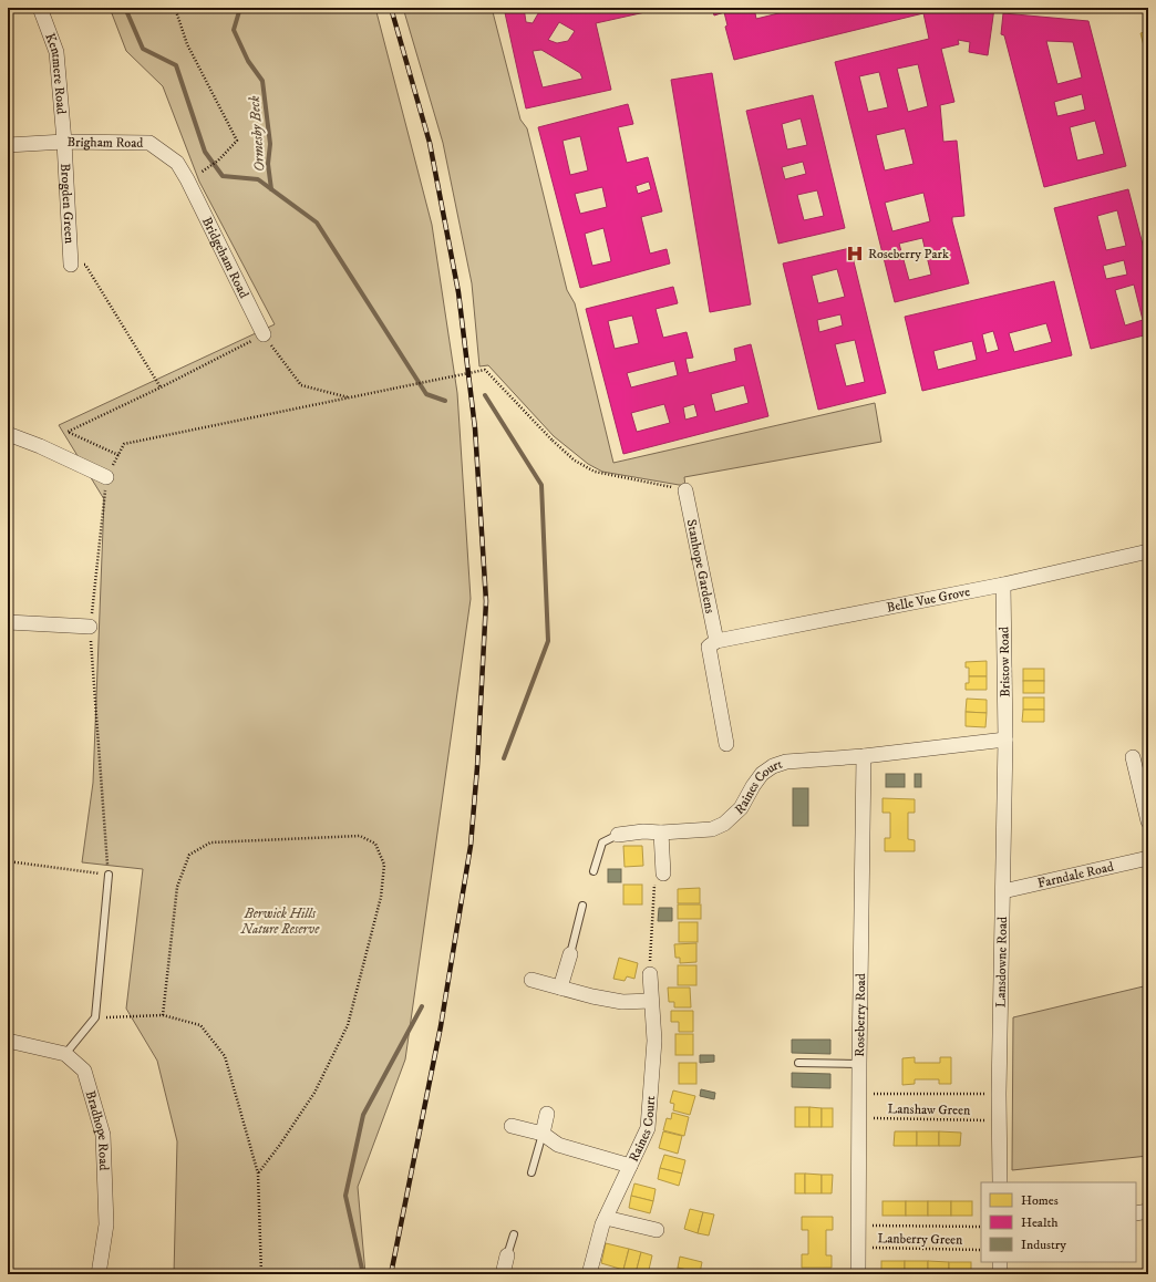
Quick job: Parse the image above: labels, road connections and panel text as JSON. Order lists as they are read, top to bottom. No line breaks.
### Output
{"streets":{"street":["Kentmere Road","Brigham Road","Brogden Green","Bridgeham Road","Stanhope Gardens","Belle Vue Grove","Bristow Road","Raines Court","Farndale Road","Lansdowne Road","Roseberry Road","Bradhope Road"],"path":["Lanshaw Green","Lanberry Green"]},"crossings":[["Kentmere Road","Brigham Road"],["Kentmere Road","Brogden Green"],["Brigham Road","Brogden Green"],["Brigham Road","Bridgeham Road"],["Stanhope Gardens","Belle Vue Grove"],["Belle Vue Grove","Bristow Road"],["Bristow Road","Raines Court"],["Bristow Road","Lansdowne Road"],["Raines Court","Lansdowne Road"],["Raines Court","Roseberry Road"],["Farndale Road","Lansdowne Road"],["Lansdowne Road","Lanshaw Green"],["Roseberry Road","Lanshaw Green"],["Roseberry Road","Lanberry Green"]],"water":["Ormesby Beck"],"parks":["Berwick Hills Nature Reserve"],"places":{"hospital":["Roseberry Park"]},"legend":["Homes","Health","Industry"]}
